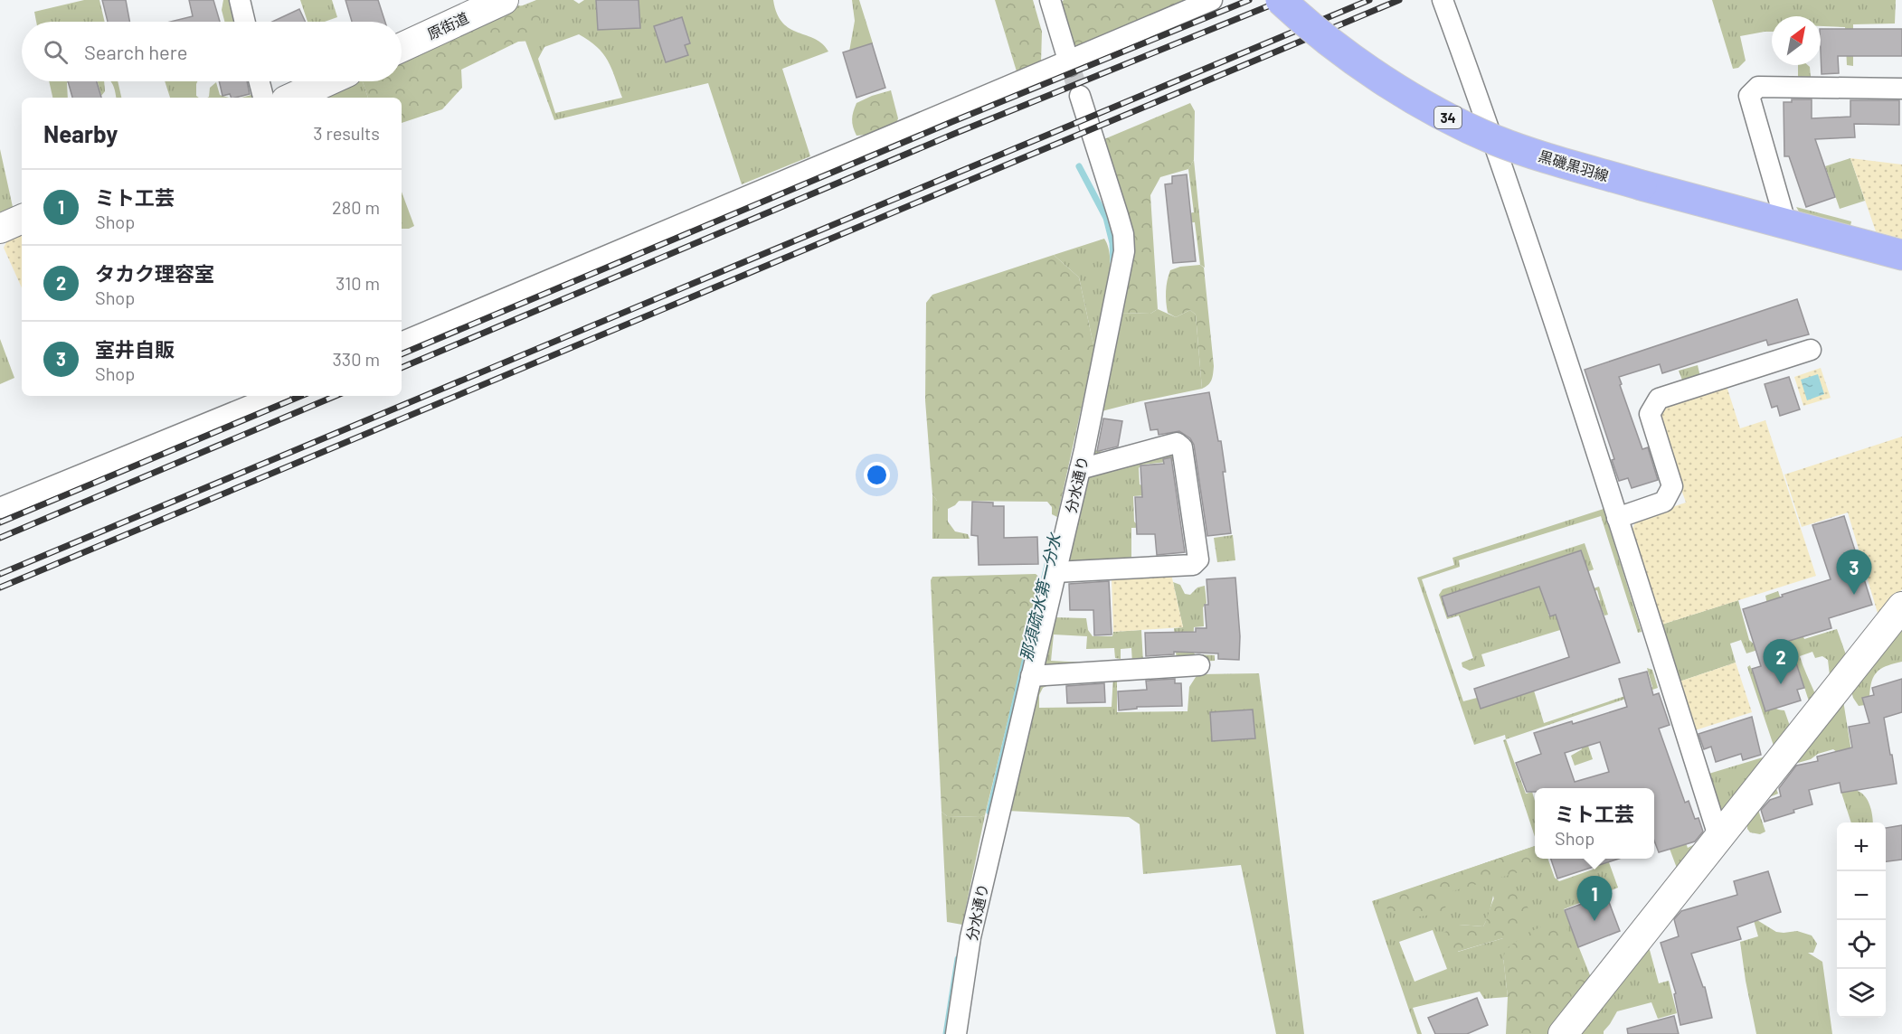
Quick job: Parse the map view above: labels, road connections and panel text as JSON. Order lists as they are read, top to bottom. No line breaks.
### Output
{"streets":{"main road":["34","黒磯黒羽線"],"street":["原街道","分水通り"]},"water":["那須疏水第一分水"],"north":"top right","page":{"search":"Search here","heading":["Nearby","3 results"],"list":[{"mark":"1","name":"ミト工芸","note":"Shop","value":"280 m"},{"mark":"2","name":"タカク理容室","note":"Shop","value":"310 m"},{"mark":"3","name":"室井自販","note":"Shop","value":"330 m"}],"pins":["3","2","1"],"popup":["ミト工芸","Shop"],"map_buttons":["+","−"]}}
